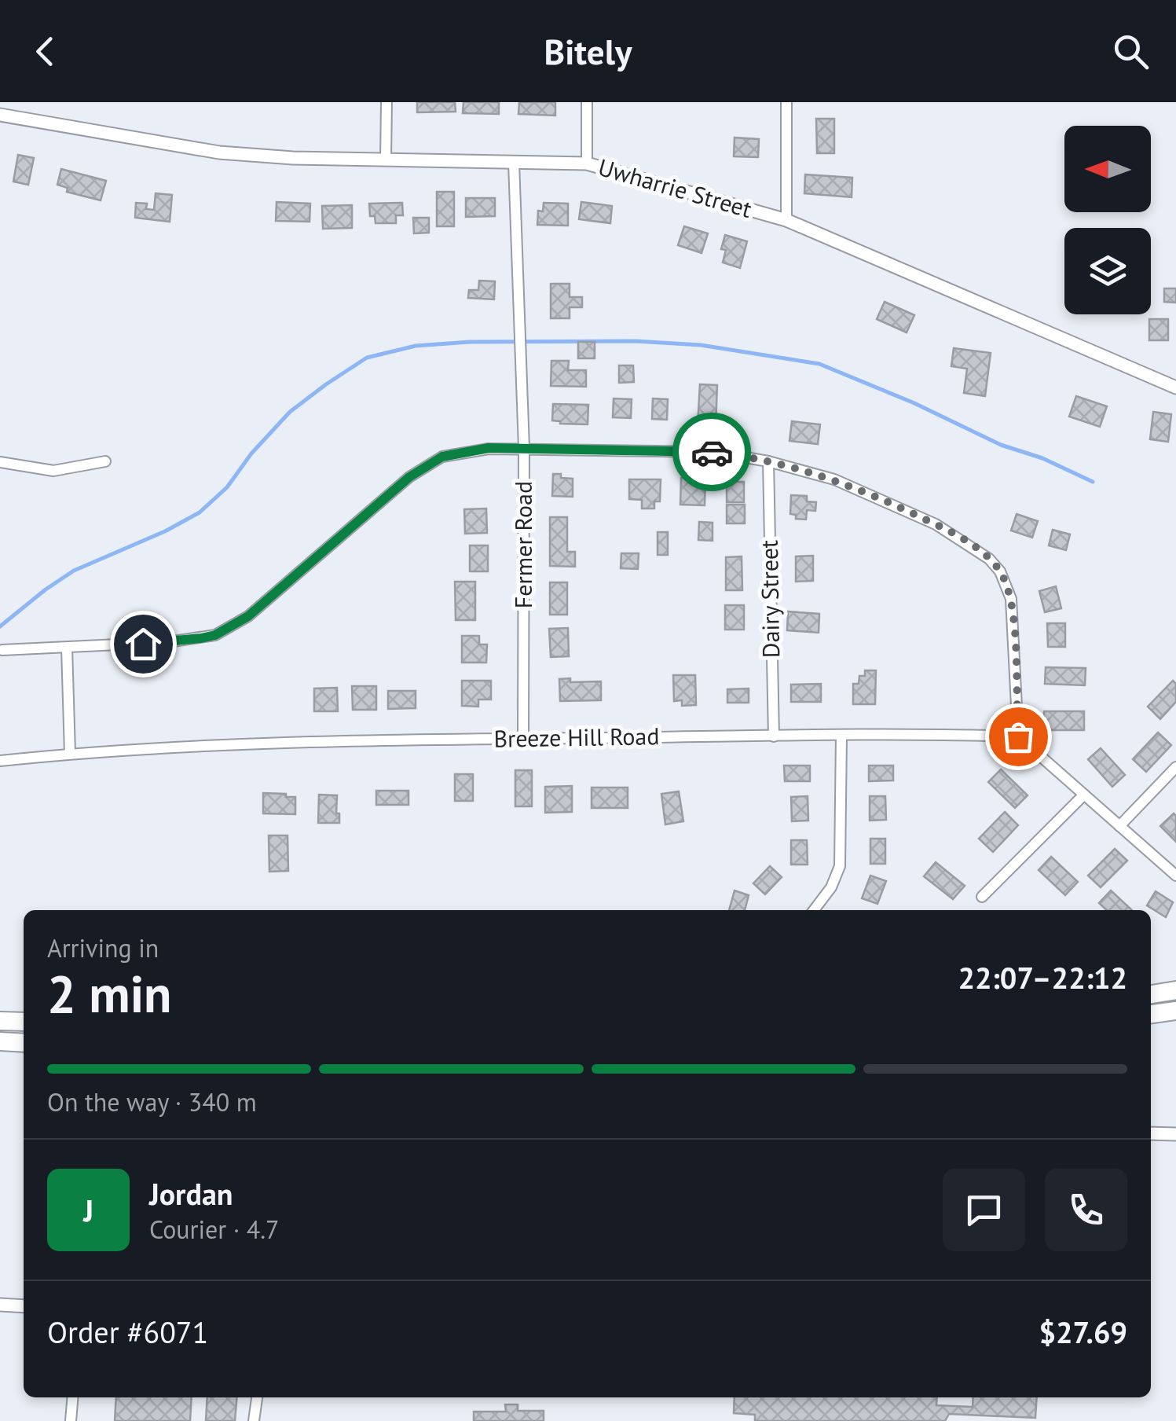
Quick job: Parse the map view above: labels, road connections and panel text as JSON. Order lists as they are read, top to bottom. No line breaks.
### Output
{"streets":{"street":["Uwharrie Street","Fermer Road","Dairy Street","Breeze Hill Road"]},"crossings":[["Uwharrie Street","Fermer Road"],["Fermer Road","Breeze Hill Road"],["Dairy Street","Breeze Hill Road"]],"north":"left","page":{"header":"Bitely","heading":["2 min","Arriving in","22:07–22:12"],"panel":["Jordan","Courier · 4.7","Order #6071","$27.69"],"bar":"On the way · 340 m","round":"J"}}
